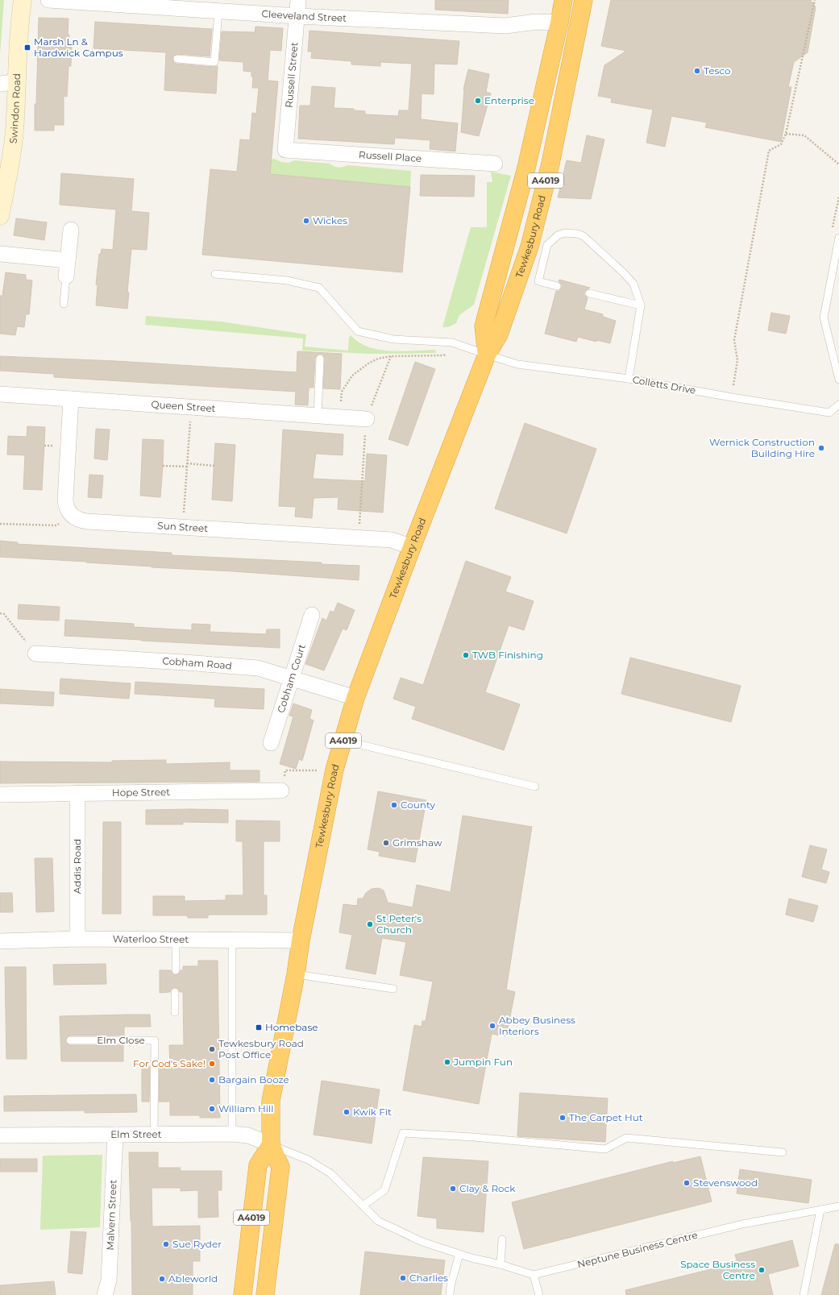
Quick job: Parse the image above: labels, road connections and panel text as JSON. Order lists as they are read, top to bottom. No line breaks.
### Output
{"streets":{"highway":["A4019","Tewkesbury Road"],"street":["Cleeveland Street","Russell Street","Swindon Road","Russell Place","Queen Street","Sun Street","Cobham Road","Cobham Court","Hope Street","Addis Road","Waterloo Street","Elm Street","Malvern Street"],"lane":["Colletts Drive","Elm Close","Neptune Business Centre"]},"crossings":[["Cleeveland Street","Russell Street"],["Cleeveland Street","Tewkesbury Road"],["Russell Street","Russell Place"],["A4019","Tewkesbury Road"],["A4019","Elm Street"],["Tewkesbury Road","Colletts Drive"],["Tewkesbury Road","Sun Street"],["Tewkesbury Road","Cobham Road"],["Tewkesbury Road","Waterloo Street"],["Tewkesbury Road","Elm Street"],["Cobham Road","Cobham Court"],["Hope Street","Addis Road"],["Addis Road","Waterloo Street"],["Elm Close","Elm Street"],["Elm Street","Malvern Street"]],"places":{"transit":["Marsh Ln & Hardwick Campus","Homebase"],"other":["Tesco","Enterprise","Wickes","Wernick Construction Building Hire","TWB Finishing","County","Grimshaw","St Peter's Church","Abbey Business Interiors","Tewkesbury Road Post Office","Jumpin Fun","For Cod's Sake!","Bargain Booze","William Hill","Kwik Fit","The Carpet Hut","Stevenswood","Clay & Rock","Sue Ryder","Space Business Centre","Charlies","Ableworld"]}}
